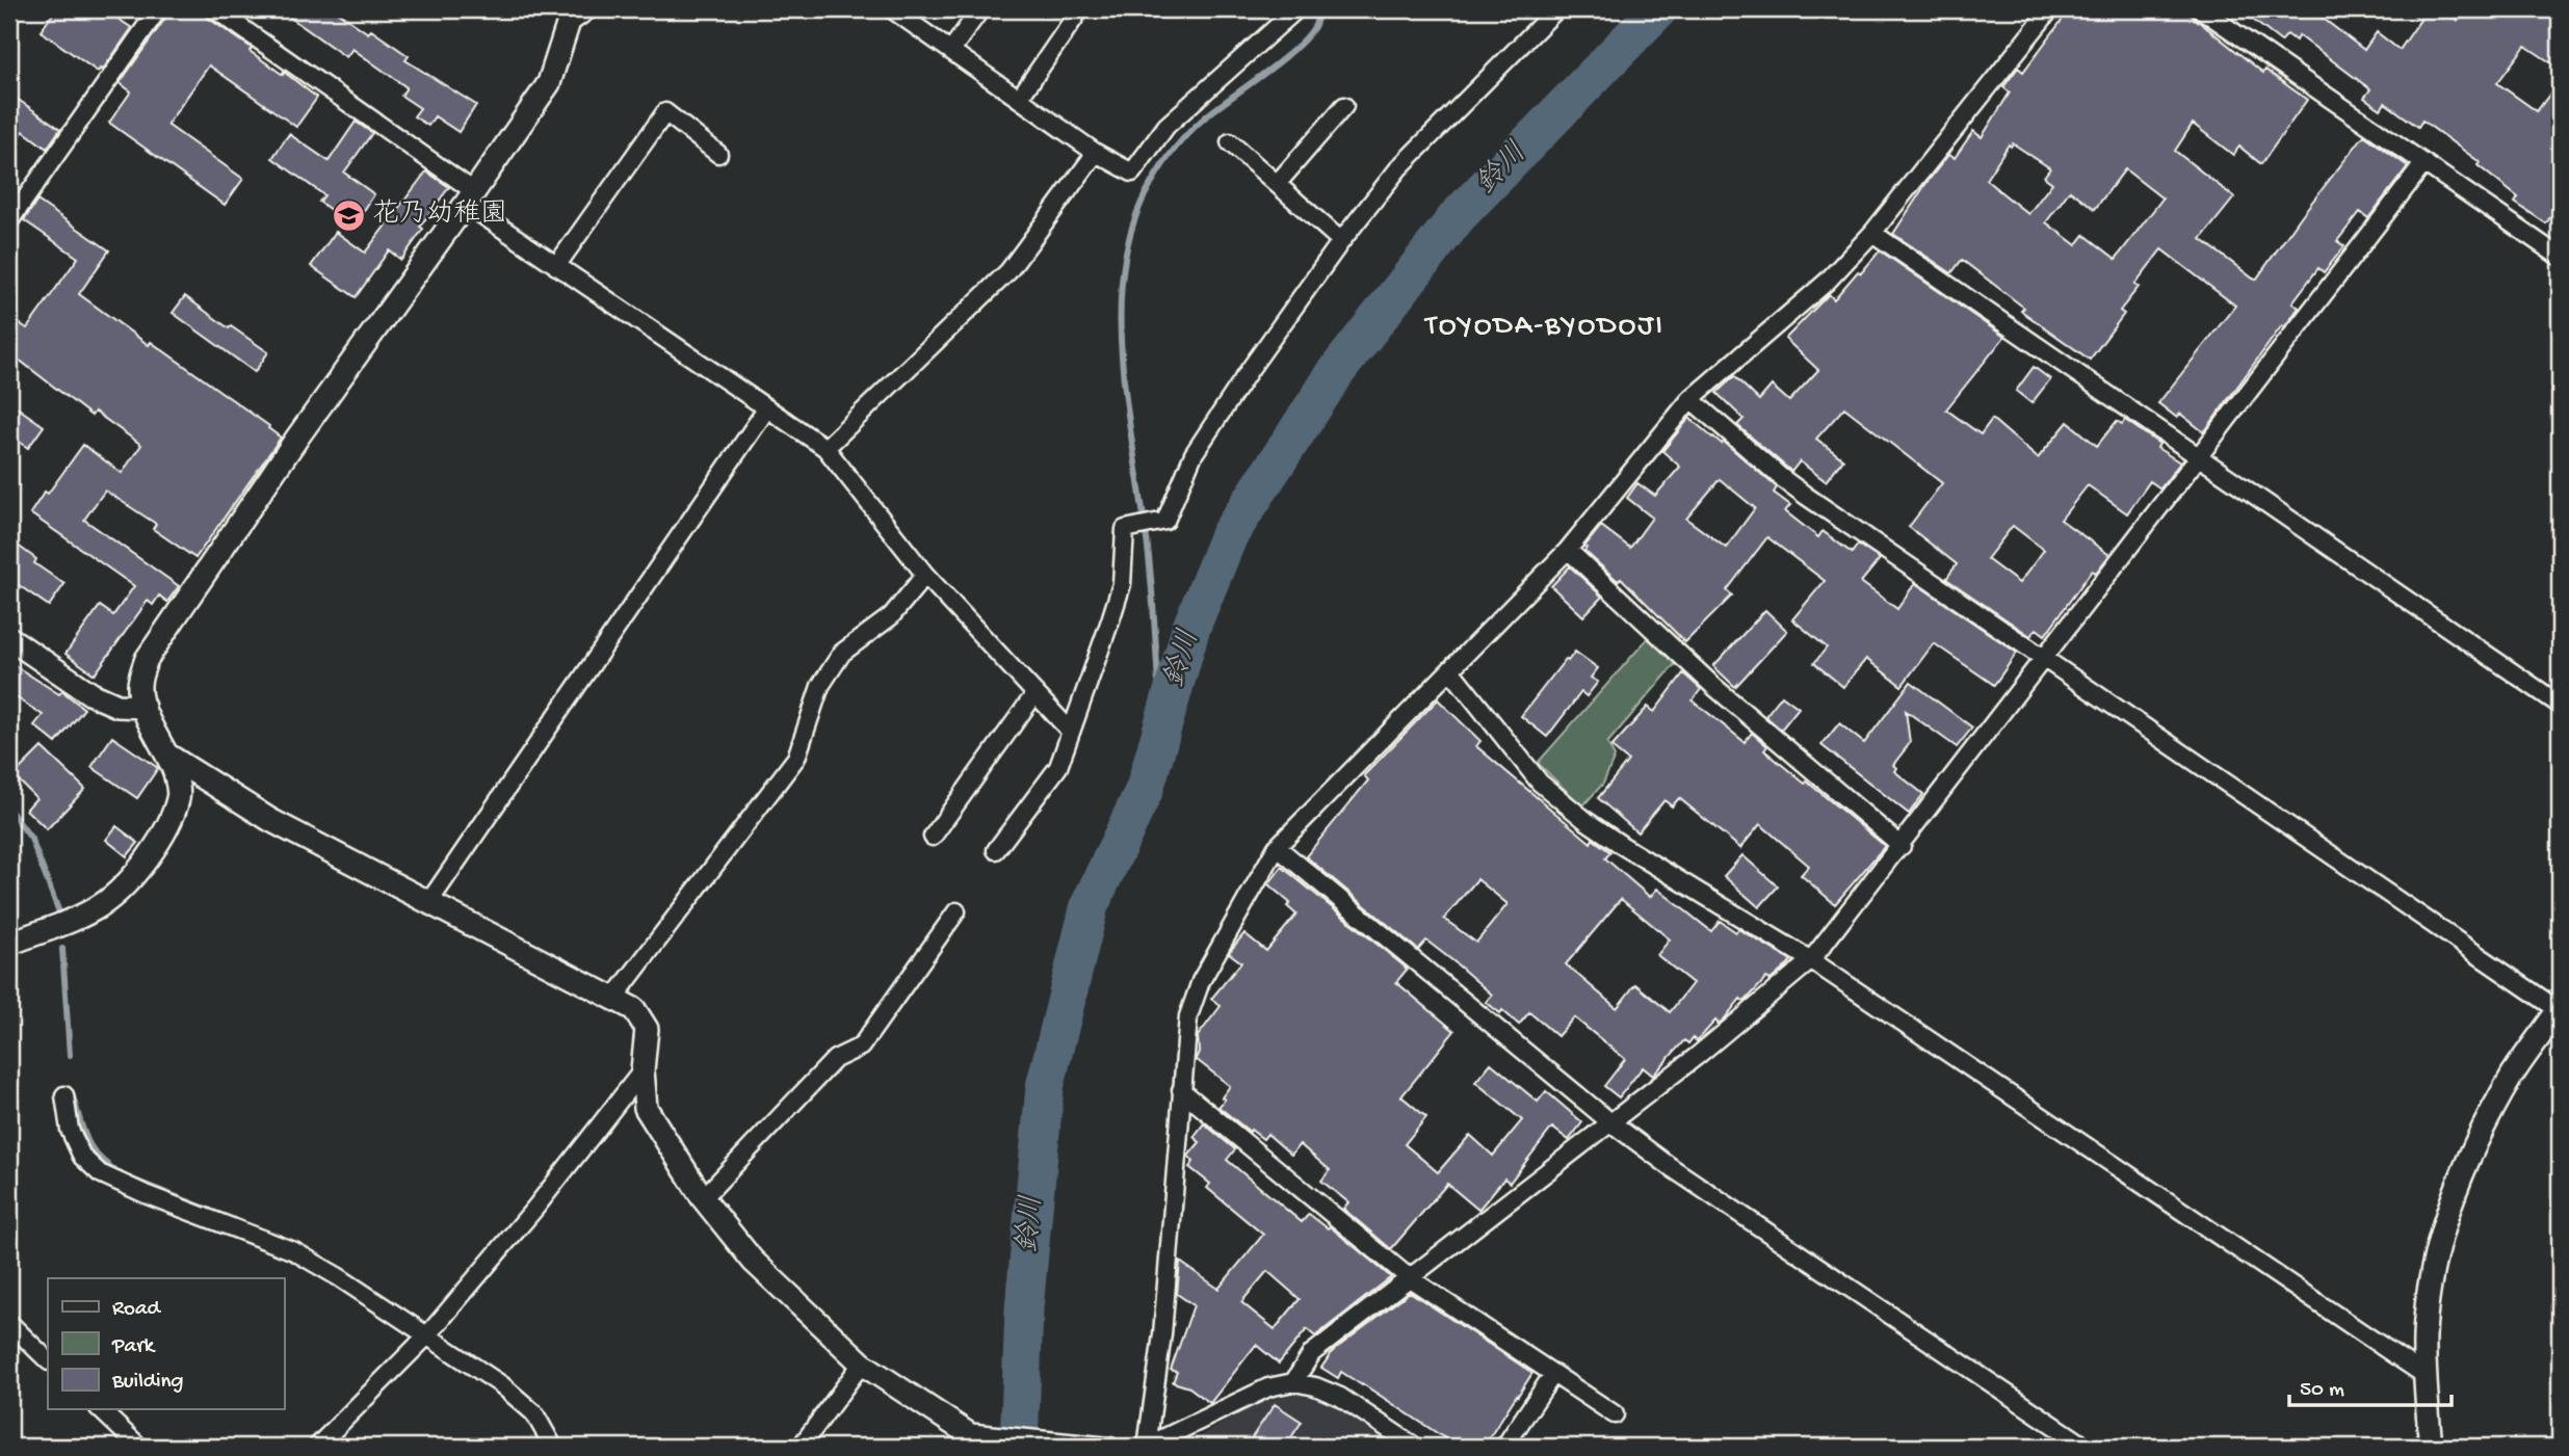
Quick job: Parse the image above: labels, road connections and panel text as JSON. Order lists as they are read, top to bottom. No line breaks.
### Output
{"districts":["TOYODA-BYODOJI"],"water":["鈴川"],"places":{"school or university":["花乃幼稚園"]},"legend":["Road","Park","Building"],"scale_bar":"50 m"}
